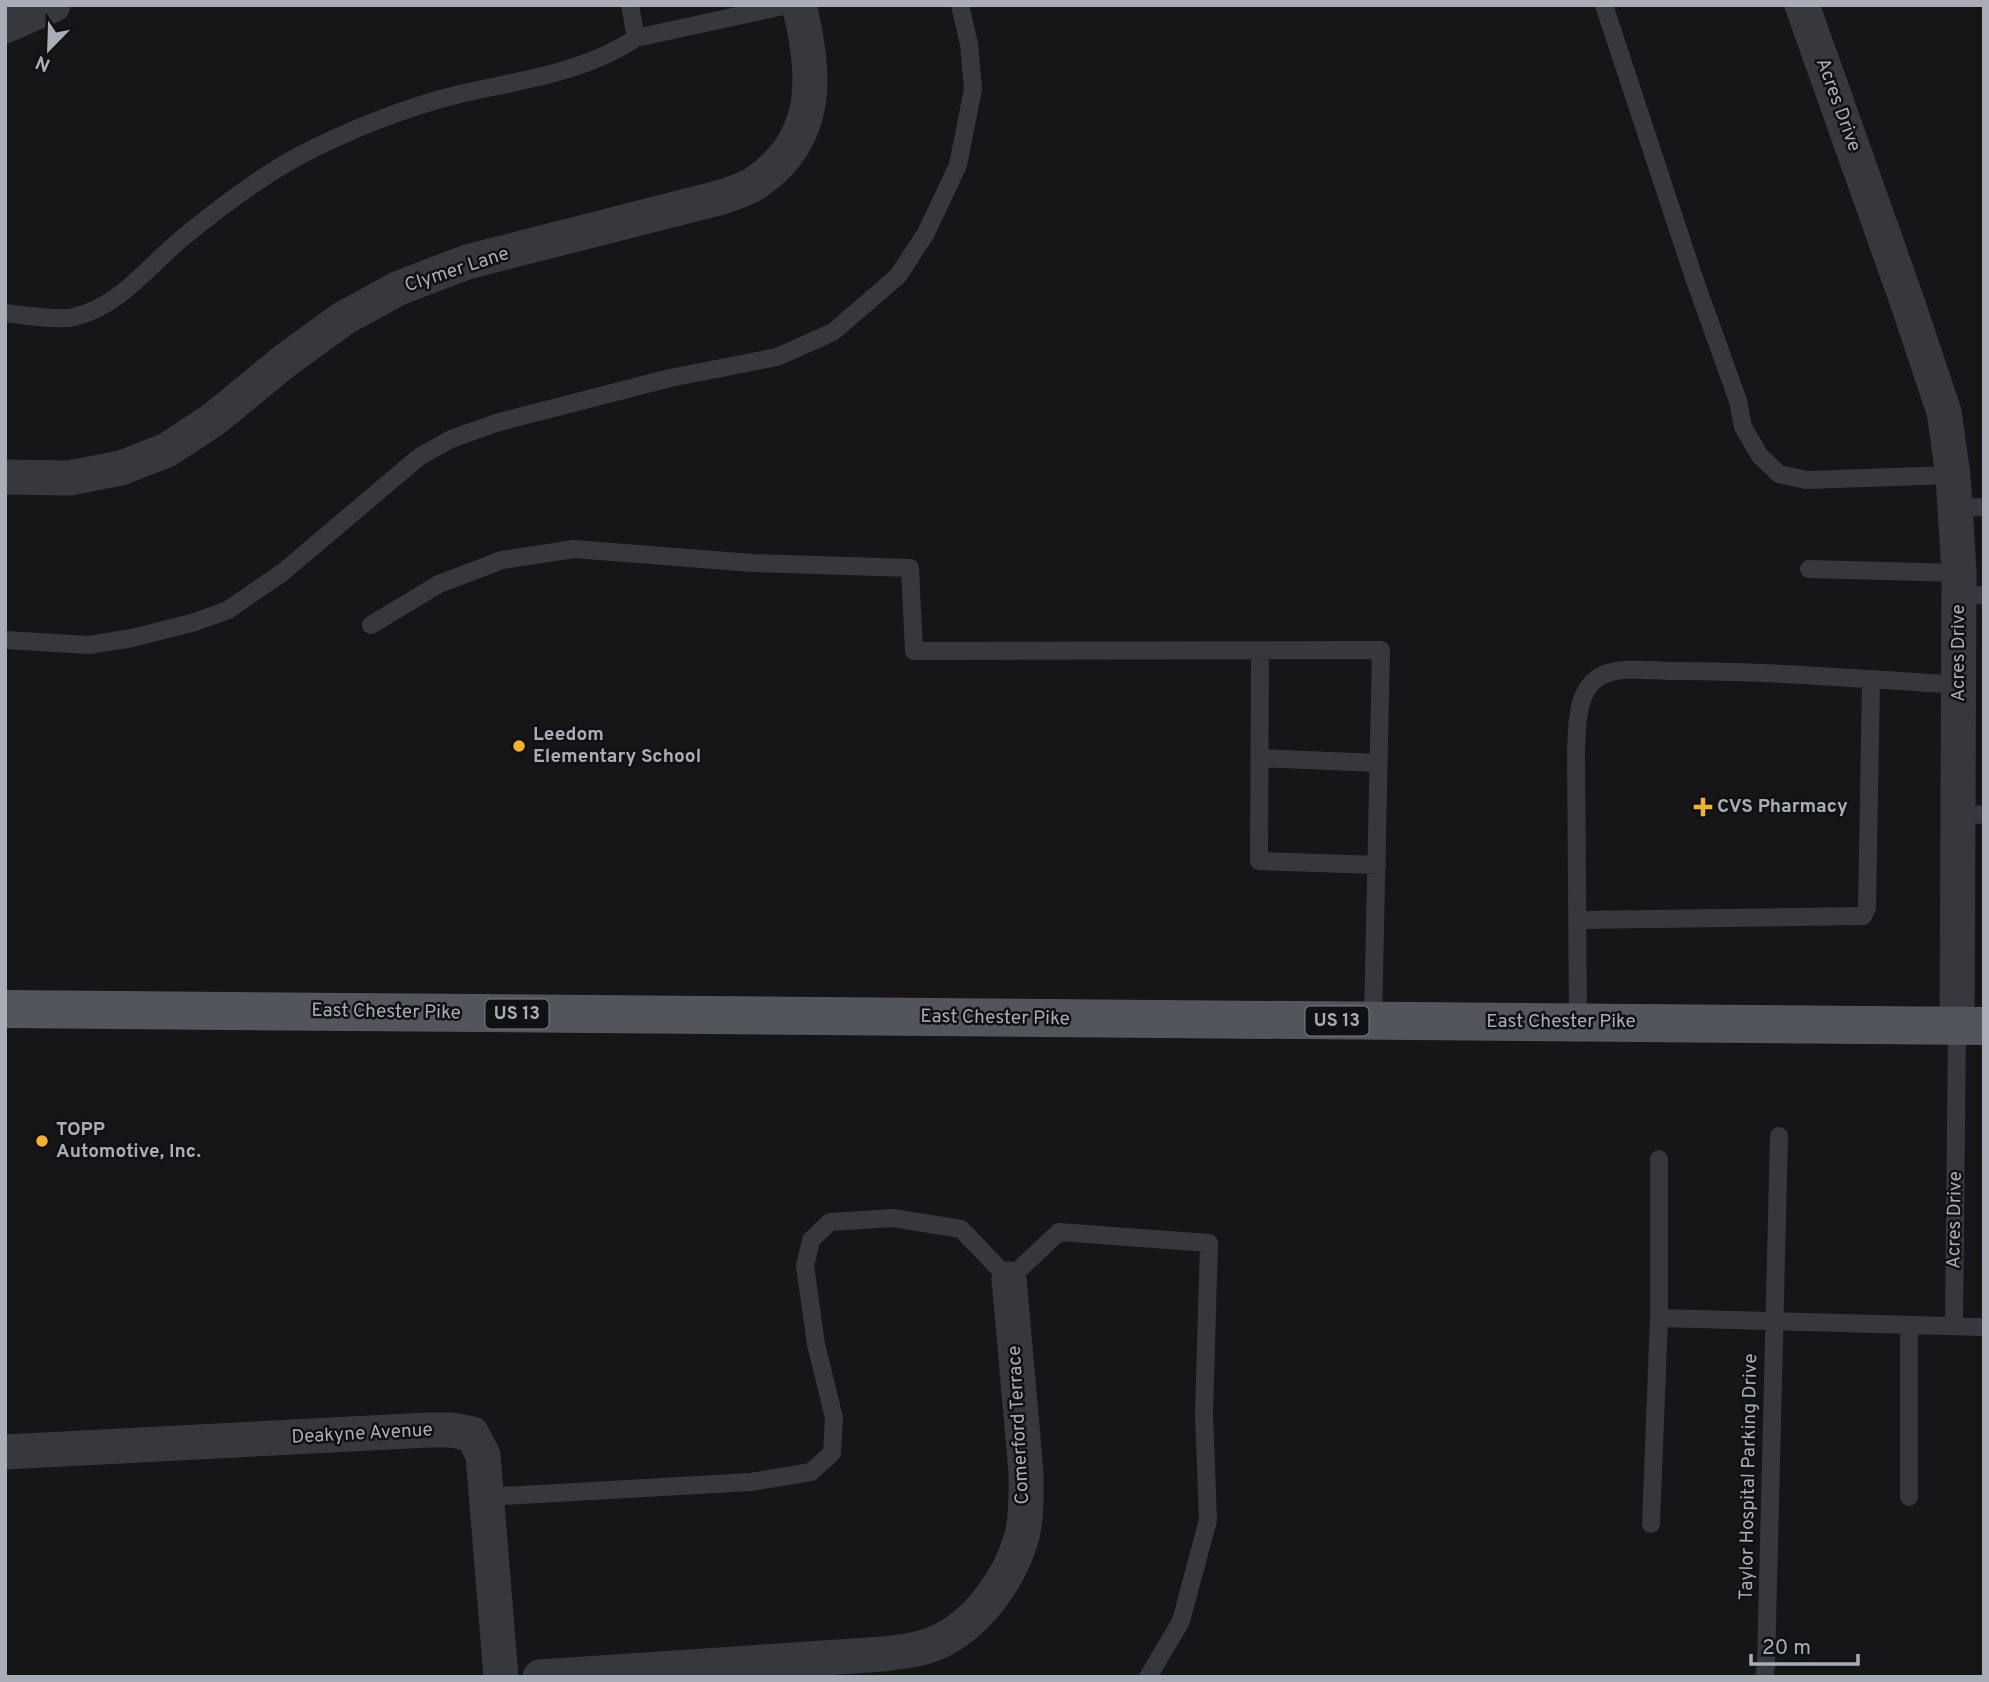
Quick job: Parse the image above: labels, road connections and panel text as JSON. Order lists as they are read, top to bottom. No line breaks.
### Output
{"streets":{"main road":["East Chester Pike","US 13"],"street":["Acres Drive","Clymer Lane","Comerford Terrace","Deakyne Avenue"],"lane":["Taylor Hospital Parking Drive"]},"crossings":[["Acres Drive","East Chester Pike"]],"places":{"other":["Leedom Elementary School","TOPP Automotive, Inc."],"health":["CVS Pharmacy"]},"scale_bar":"20 m","north":"bottom left"}
